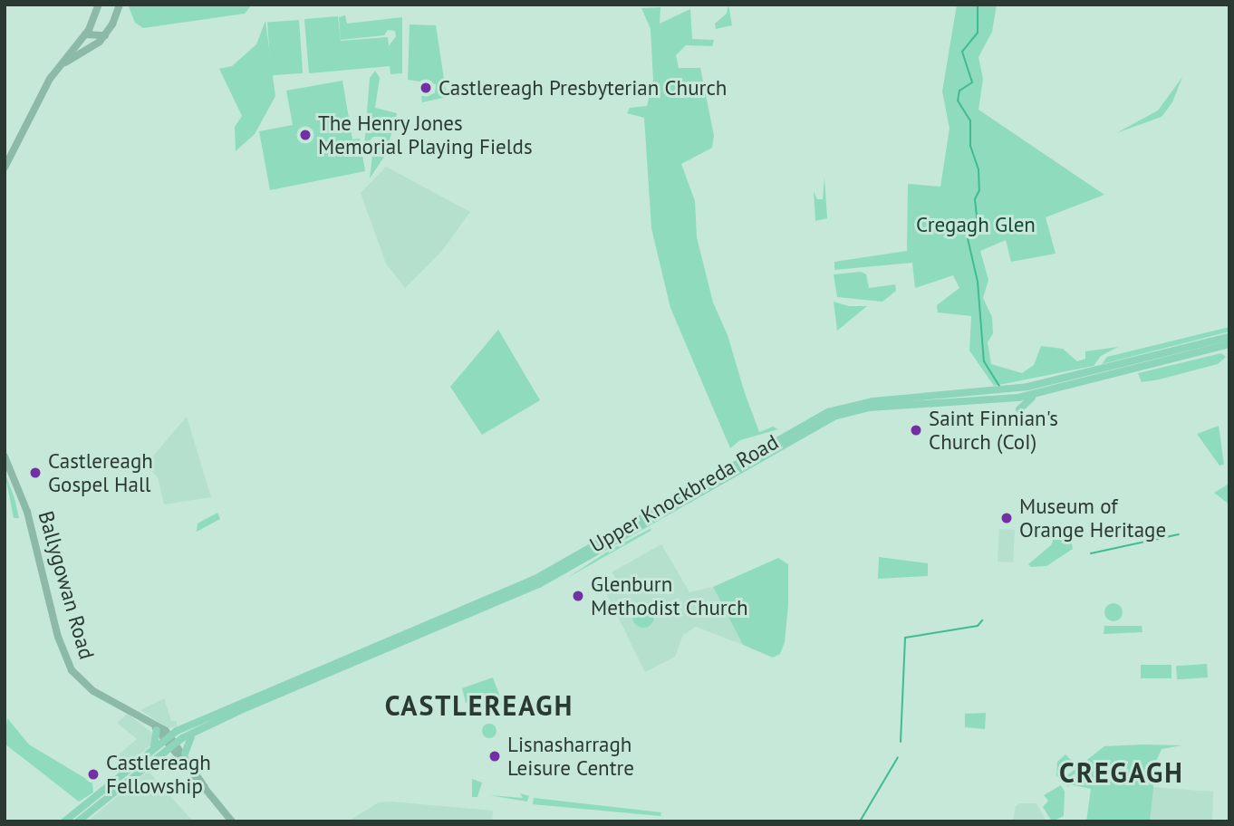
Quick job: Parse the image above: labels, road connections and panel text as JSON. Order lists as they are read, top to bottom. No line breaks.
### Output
{"streets":{"highway":["Upper Knockbreda Road"],"main road":["Ballygowan Road"]},"crossings":[["Upper Knockbreda Road","Ballygowan Road"]],"districts":["CASTLEREAGH","CREGAGH"],"parks":["Cregagh Glen"],"places":["Castlereagh Presbyterian Church","The Henry Jones Memorial Playing Fields","Saint Finnian's Church (CoI)","Castlereagh Gospel Hall","Museum of Orange Heritage","Glenburn Methodist Church","Lisnasharragh Leisure Centre","Castlereagh Fellowship"]}
